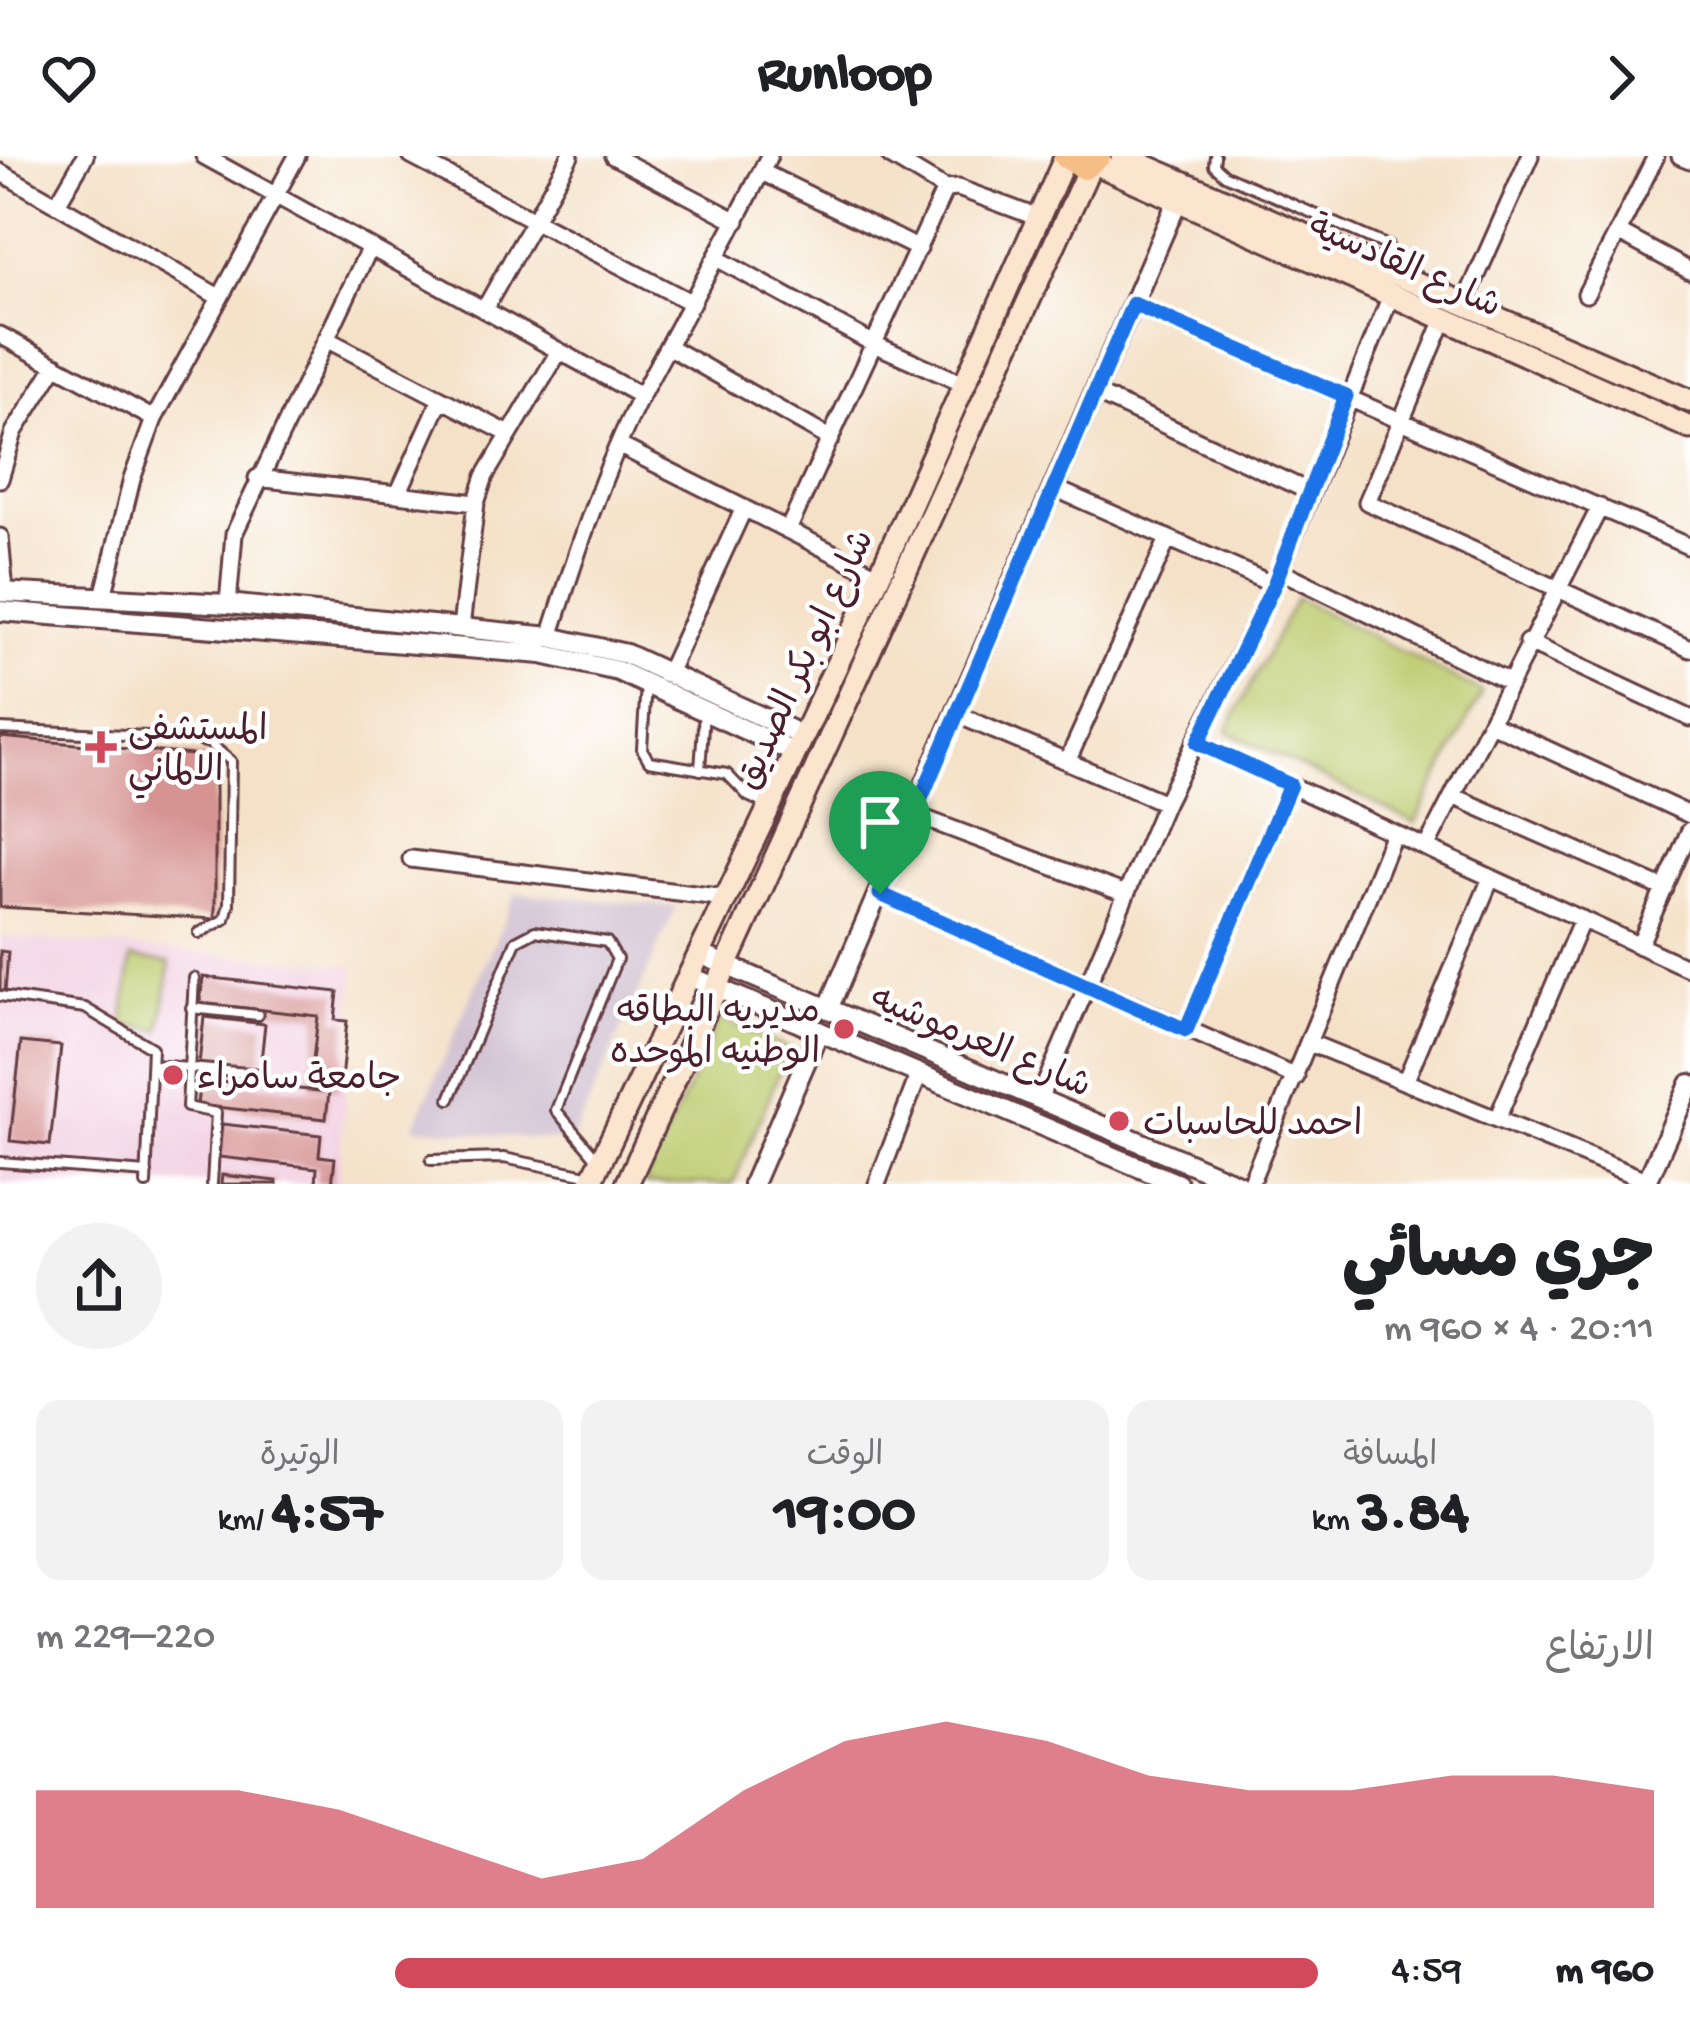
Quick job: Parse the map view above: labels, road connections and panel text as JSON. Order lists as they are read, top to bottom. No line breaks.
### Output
{"streets":{"main road":["شارع القادسية","شارع ابو بكر الصديق"],"street":["شارع العرموشيه"]},"crossings":[["شارع القادسية","شارع ابو بكر الصديق"],["شارع ابو بكر الصديق","شارع العرموشيه"]],"places":{"health":["المستشفى الالماني"],"other":["مديريه البطاقه الوطنيه الموحده","جامعة سامراء","احمد للحاسبات"]},"page":{"header":"Runloop","heading":["جري مسائي","20:11 · 4 × 960 m"],"stats":[["المسافة","3.84 km"],["الوقت","19:00"],["الوتيرة","4:57 /km"]],"chart":["الارتفاع","220–229 m"],"list":[{"name":"960 m","note":"4:59"}]}}
